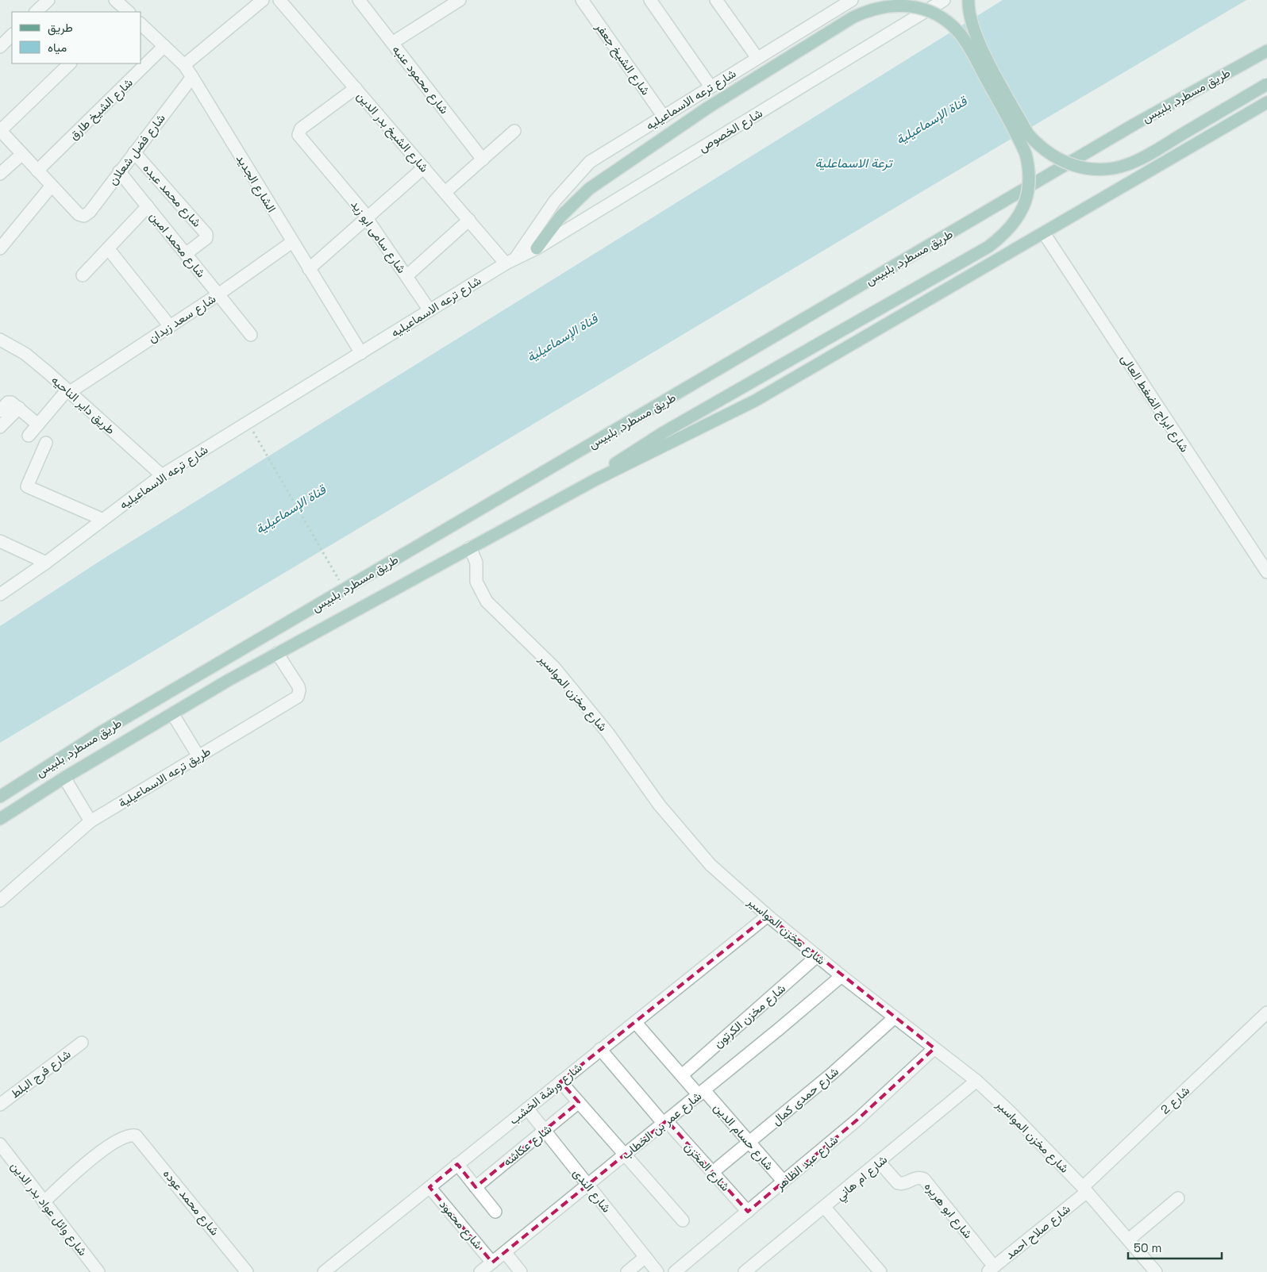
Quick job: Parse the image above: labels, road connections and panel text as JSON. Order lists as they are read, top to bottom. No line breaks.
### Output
{"streets":{"main road":["طريق مسطرد, بلبيس"],"street":["شارع الشيخ جعفر","شارع محمود عنبه","شارع ترعه الاسماعيليه","شارع الشيخ طارق","شارع الخصوص","شارع الشيخ بدر الدين","شارع فضل شعلان","الشارع الجديد","شارع محمد عبده","شارع سامى ابو زيد","شارع محمد امين","شارع سعد زيدان","شارع ابراج الضغط العالى","طريق داير الناحيه","شارع مخزن المواسير","طريق ترعه الاسماعيلية","شارع مخزن الكرتون","شارع فرج البلط","شارع ورشة الخشب","شارع حمدى كمال","شارع 2","شارع عمر بن الخطاب","شارع حسام الدين","شارع عكاشه","شارع عبد الظاهر","شارع المخزن","شارع ام هاني","شارع الندى","شارع محمد عوده","شارع وائل عواد بدر الدين","شارع ابو هريره","شارع محمود","شارع صلاح احمد"]},"crossings":[["شارع الشيخ جعفر","شارع ترعه الاسماعيليه"],["طريق مسطرد, بلبيس","شارع ابراج الضغط العالى"],["طريق مسطرد, بلبيس","شارع مخزن المواسير"],["طريق مسطرد, بلبيس","طريق ترعه الاسماعيلية"],["شارع ترعه الاسماعيليه","شارع الخصوص"],["شارع ترعه الاسماعيليه","شارع الشيخ بدر الدين"],["شارع ترعه الاسماعيليه","الشارع الجديد"],["شارع ترعه الاسماعيليه","شارع سامى ابو زيد"],["شارع ترعه الاسماعيليه","طريق داير الناحيه"],["شارع الشيخ طارق","الشارع الجديد"],["شارع الخصوص","شارع الشيخ بدر الدين"],["شارع الشيخ بدر الدين","شارع سامى ابو زيد"],["شارع فضل شعلان","الشارع الجديد"],["شارع فضل شعلان","شارع محمد عبده"],["شارع فضل شعلان","شارع محمد امين"],["الشارع الجديد","شارع سعد زيدان"],["شارع محمد عبده","شارع محمد امين"],["شارع محمد امين","شارع سعد زيدان"],["شارع سعد زيدان","طريق داير الناحيه"],["شارع مخزن المواسير","شارع مخزن الكرتون"],["شارع مخزن المواسير","شارع ورشة الخشب"],["شارع مخزن المواسير","شارع حمدى كمال"],["شارع مخزن المواسير","شارع 2"],["شارع مخزن المواسير","شارع عمر بن الخطاب"],["شارع مخزن المواسير","شارع عبد الظاهر"],["شارع مخزن المواسير","شارع ام هاني"],["شارع مخزن المواسير","شارع صلاح احمد"],["شارع مخزن الكرتون","شارع حسام الدين"],["شارع ورشة الخشب","شارع حسام الدين"],["شارع ورشة الخشب","شارع المخزن"],["شارع ورشة الخشب","شارع الندى"],["شارع ورشة الخشب","شارع محمود"],["شارع حمدى كمال","شارع حسام الدين"],["شارع حمدى كمال","شارع المخزن"],["شارع 2","شارع صلاح احمد"],["شارع عمر بن الخطاب","شارع حسام الدين"],["شارع عمر بن الخطاب","شارع المخزن"],["شارع عمر بن الخطاب","شارع الندى"],["شارع عمر بن الخطاب","شارع محمود"],["شارع حسام الدين","شارع عبد الظاهر"],["شارع عكاشه","شارع الندى"],["شارع عبد الظاهر","شارع المخزن"],["شارع ام هاني","شارع ابو هريره"],["شارع محمد عوده","شارع وائل عواد بدر الدين"],["شارع ابو هريره","شارع صلاح احمد"]],"water":["قناة الإسماعيلية","ترعة الاسماعلية"],"legend":["طريق","مياه"],"scale_bar":"50 m"}
